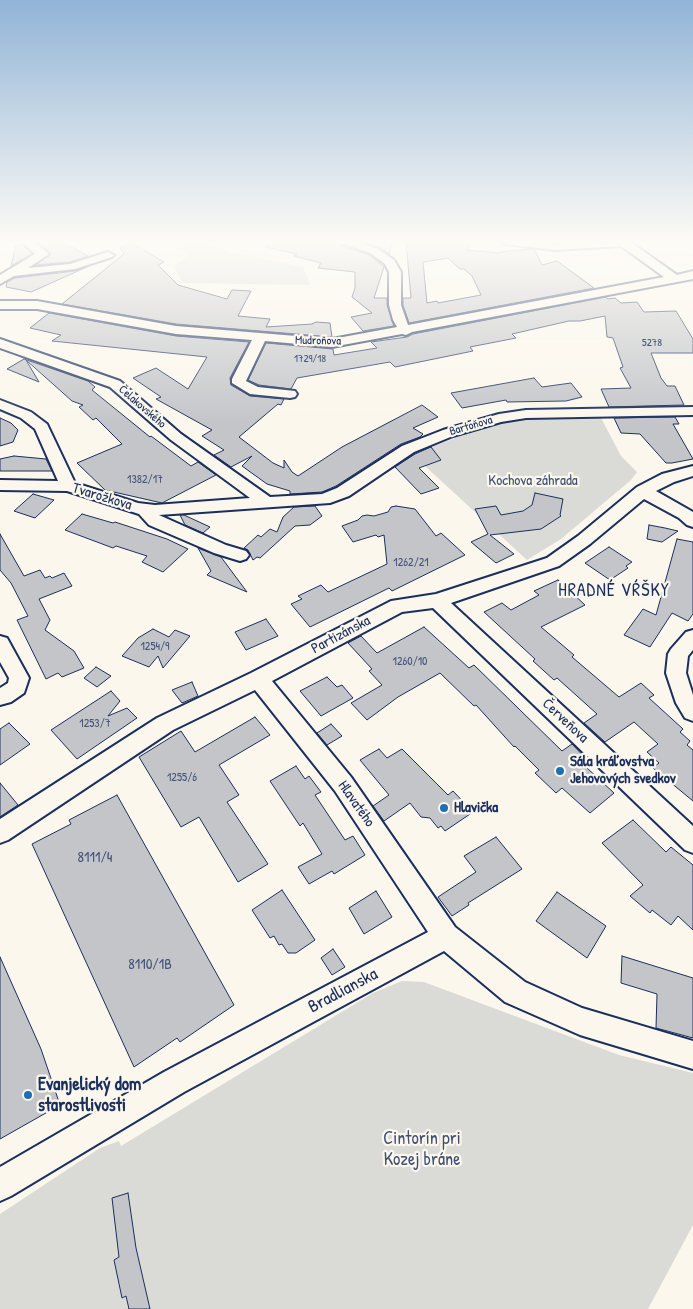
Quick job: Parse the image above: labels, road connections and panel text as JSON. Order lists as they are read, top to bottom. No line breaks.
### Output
{"streets":{"street":["Mudroňova","Čelakovského","Bartoňova","Tvarožkova","Partizánska","Červeňova","Hlavatého","Bradlianska"]},"crossings":[["Čelakovského","Bartoňova"],["Čelakovského","Tvarožkova"],["Bartoňova","Tvarožkova"],["Partizánska","Červeňova"],["Partizánska","Hlavatého"],["Hlavatého","Bradlianska"]],"districts":["HRADNÉ VŔŠKY"],"parks":["Kochova záhrada","Cintorín pri Kozej bráne"],"places":["Sála kráľovstva Jehovových svedkov","Hlavička","Evanjelický dom starostlivosti"],"house_numbers":["5278","1729/18","1382/17","1262/21","1254/9","1260/10","1253/7","1255/6","8111/4","8110/1B"]}
